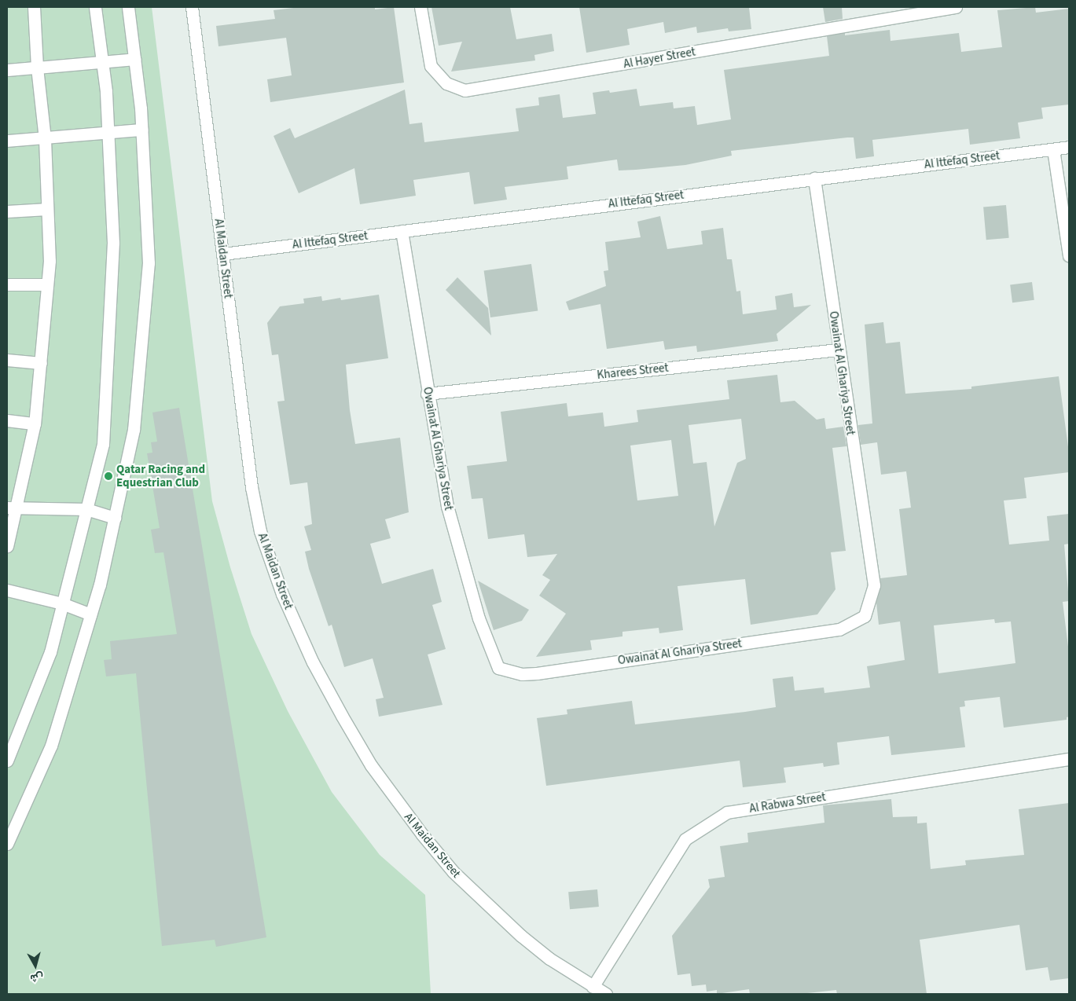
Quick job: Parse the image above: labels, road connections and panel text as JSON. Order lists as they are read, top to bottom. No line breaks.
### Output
{"streets":{"street":["Al Hayer Street","Al Ittefaq Street","Al Maidan Street","Kharees Street","Owainat Al Ghariya Street","Al Rabwa Street"]},"crossings":[["Al Ittefaq Street","Al Maidan Street"],["Al Ittefaq Street","Owainat Al Ghariya Street"],["Al Maidan Street","Al Rabwa Street"],["Kharees Street","Owainat Al Ghariya Street"]],"places":["Qatar Racing and Equestrian Club"],"north":"bottom"}
